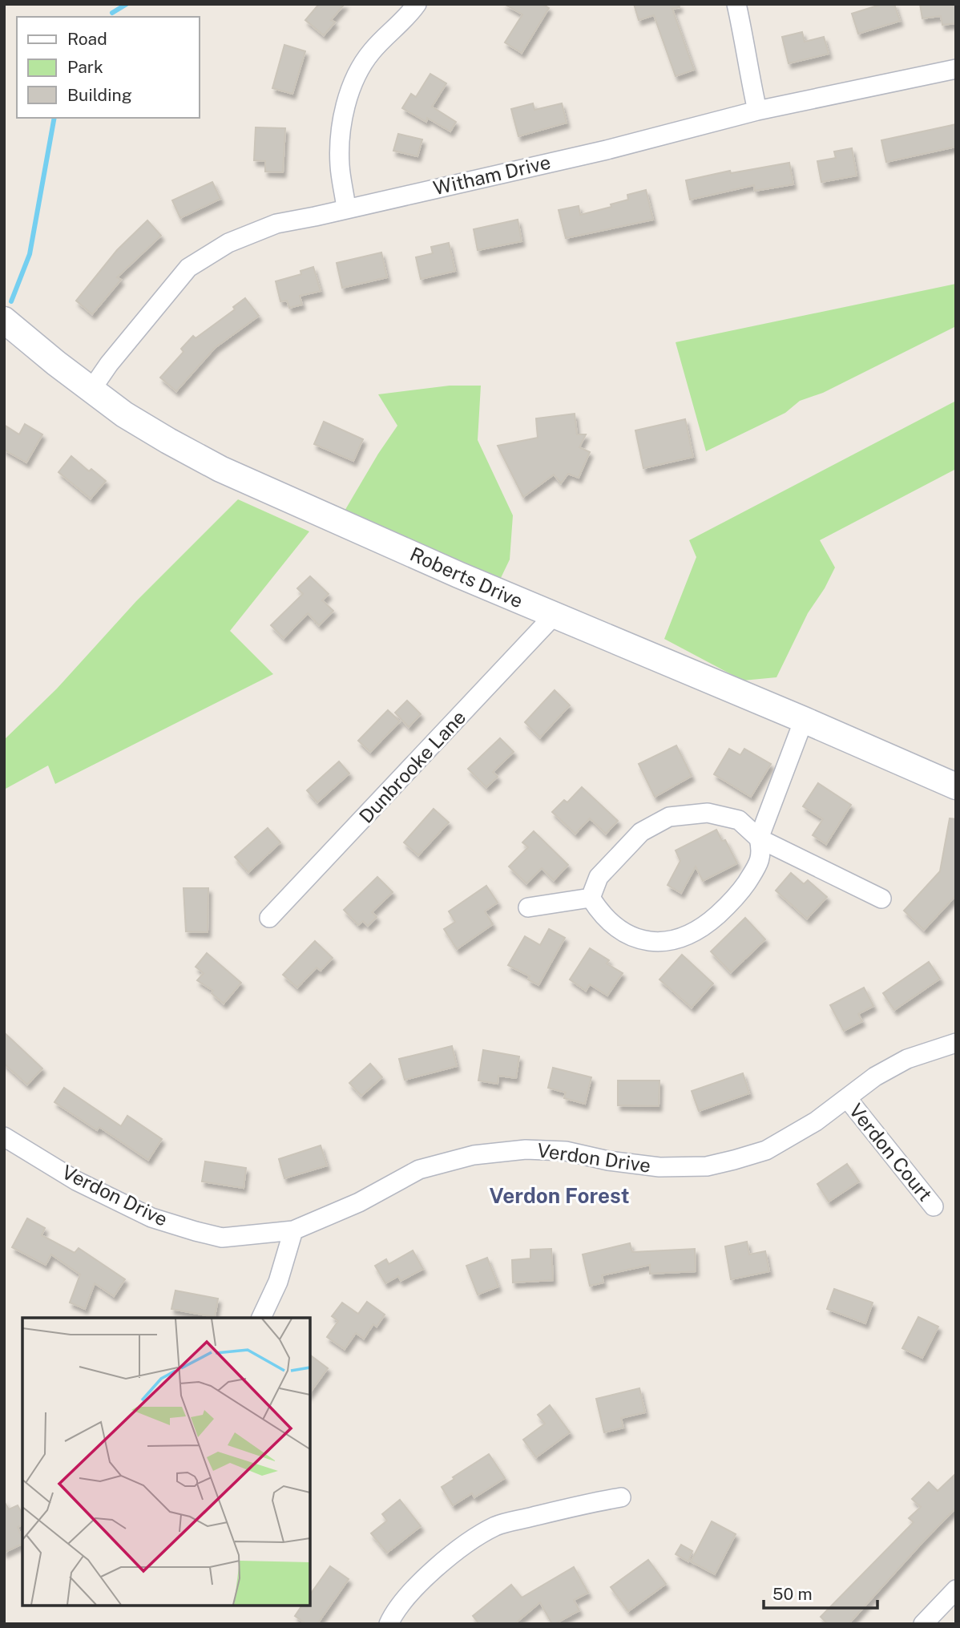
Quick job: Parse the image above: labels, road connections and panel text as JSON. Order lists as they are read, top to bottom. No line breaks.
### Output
{"streets":{"street":["Witham Drive","Roberts Drive","Dunbrooke Lane","Verdon Court","Verdon Drive"]},"crossings":[["Witham Drive","Roberts Drive"],["Roberts Drive","Dunbrooke Lane"],["Verdon Court","Verdon Drive"]],"districts":["Verdon Forest"],"legend":["Road","Park","Building"],"scale_bar":"50 m"}
